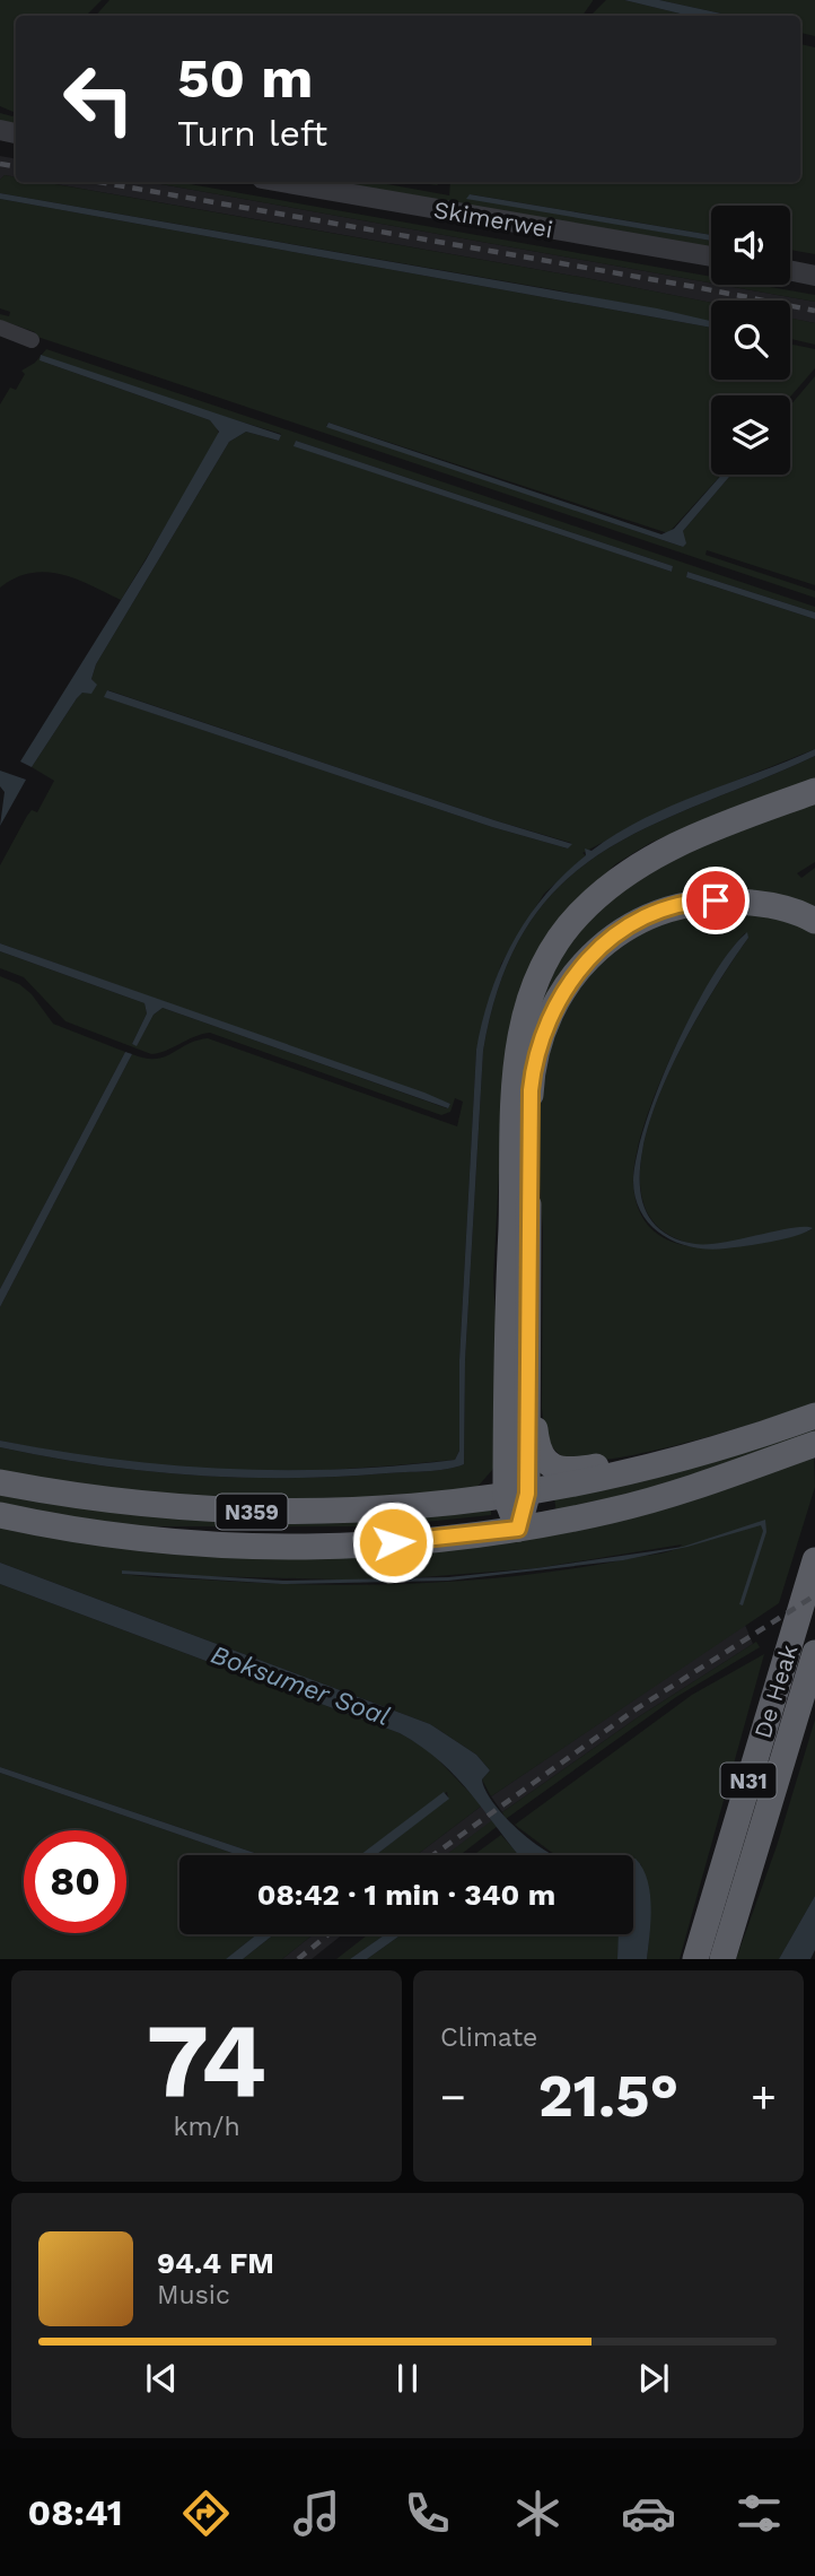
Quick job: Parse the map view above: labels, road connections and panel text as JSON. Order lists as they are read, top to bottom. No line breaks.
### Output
{"streets":{"highway":["N359","De Heak","N31"],"street":["Skimerwei"]},"water":["Boksumer Soal"],"page":{"turn":["50 m","Turn left"],"limit":"80","trip":"08:42 · 1 min · 340 m","tile":[["74","km/h"],"Climate"],"heat":["−","21.5°","+"],"song":["94.4 FM","Music"],"tabs":"08:41"}}
